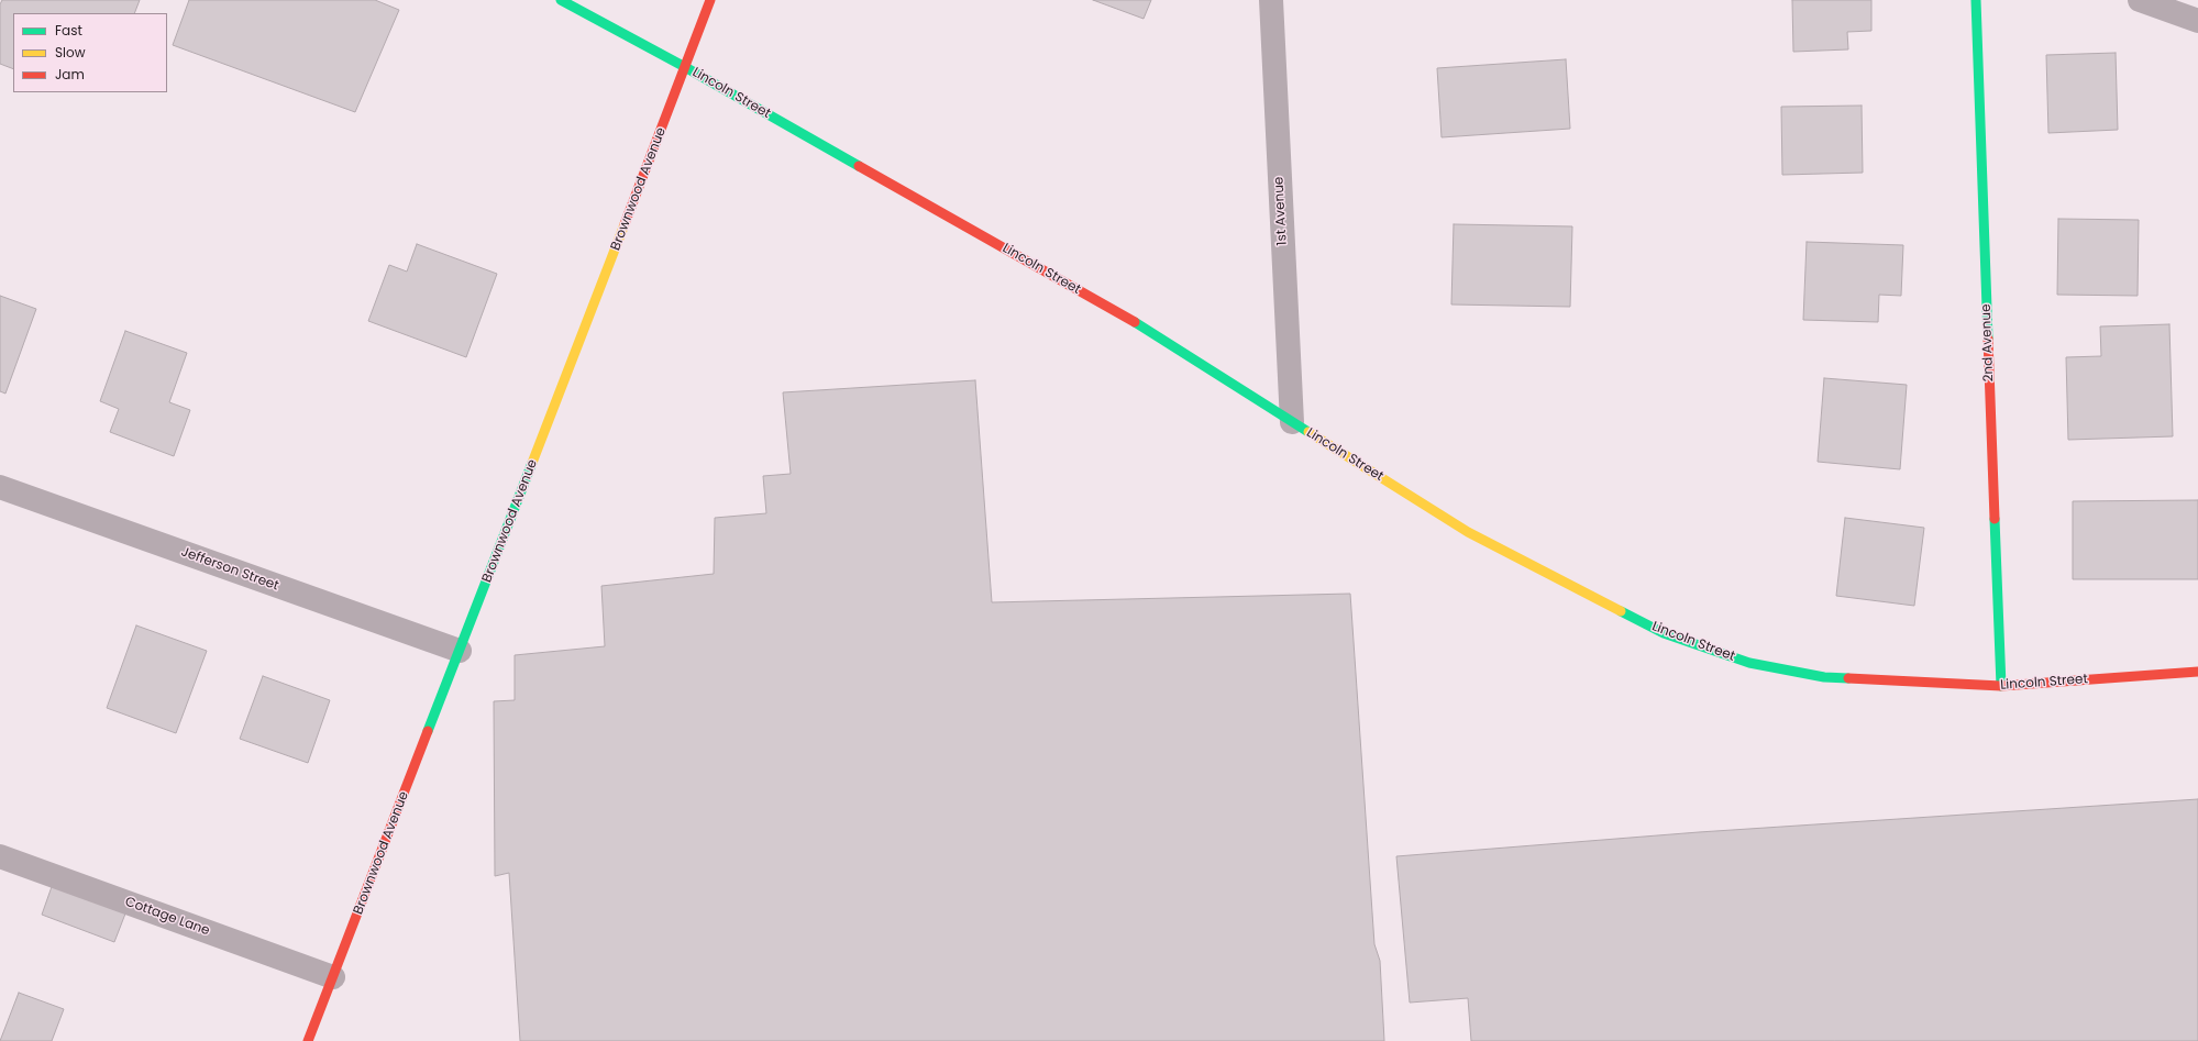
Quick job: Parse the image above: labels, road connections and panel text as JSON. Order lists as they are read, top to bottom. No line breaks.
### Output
{"streets":{"street":["Lincoln Street","Brownwood Avenue","1st Avenue","2nd Avenue","Jefferson Street","Cottage Lane"]},"crossings":[["Lincoln Street","Brownwood Avenue"],["Lincoln Street","1st Avenue"],["Lincoln Street","2nd Avenue"],["Brownwood Avenue","Jefferson Street"],["Brownwood Avenue","Cottage Lane"]],"legend":["Fast","Slow","Jam"]}
